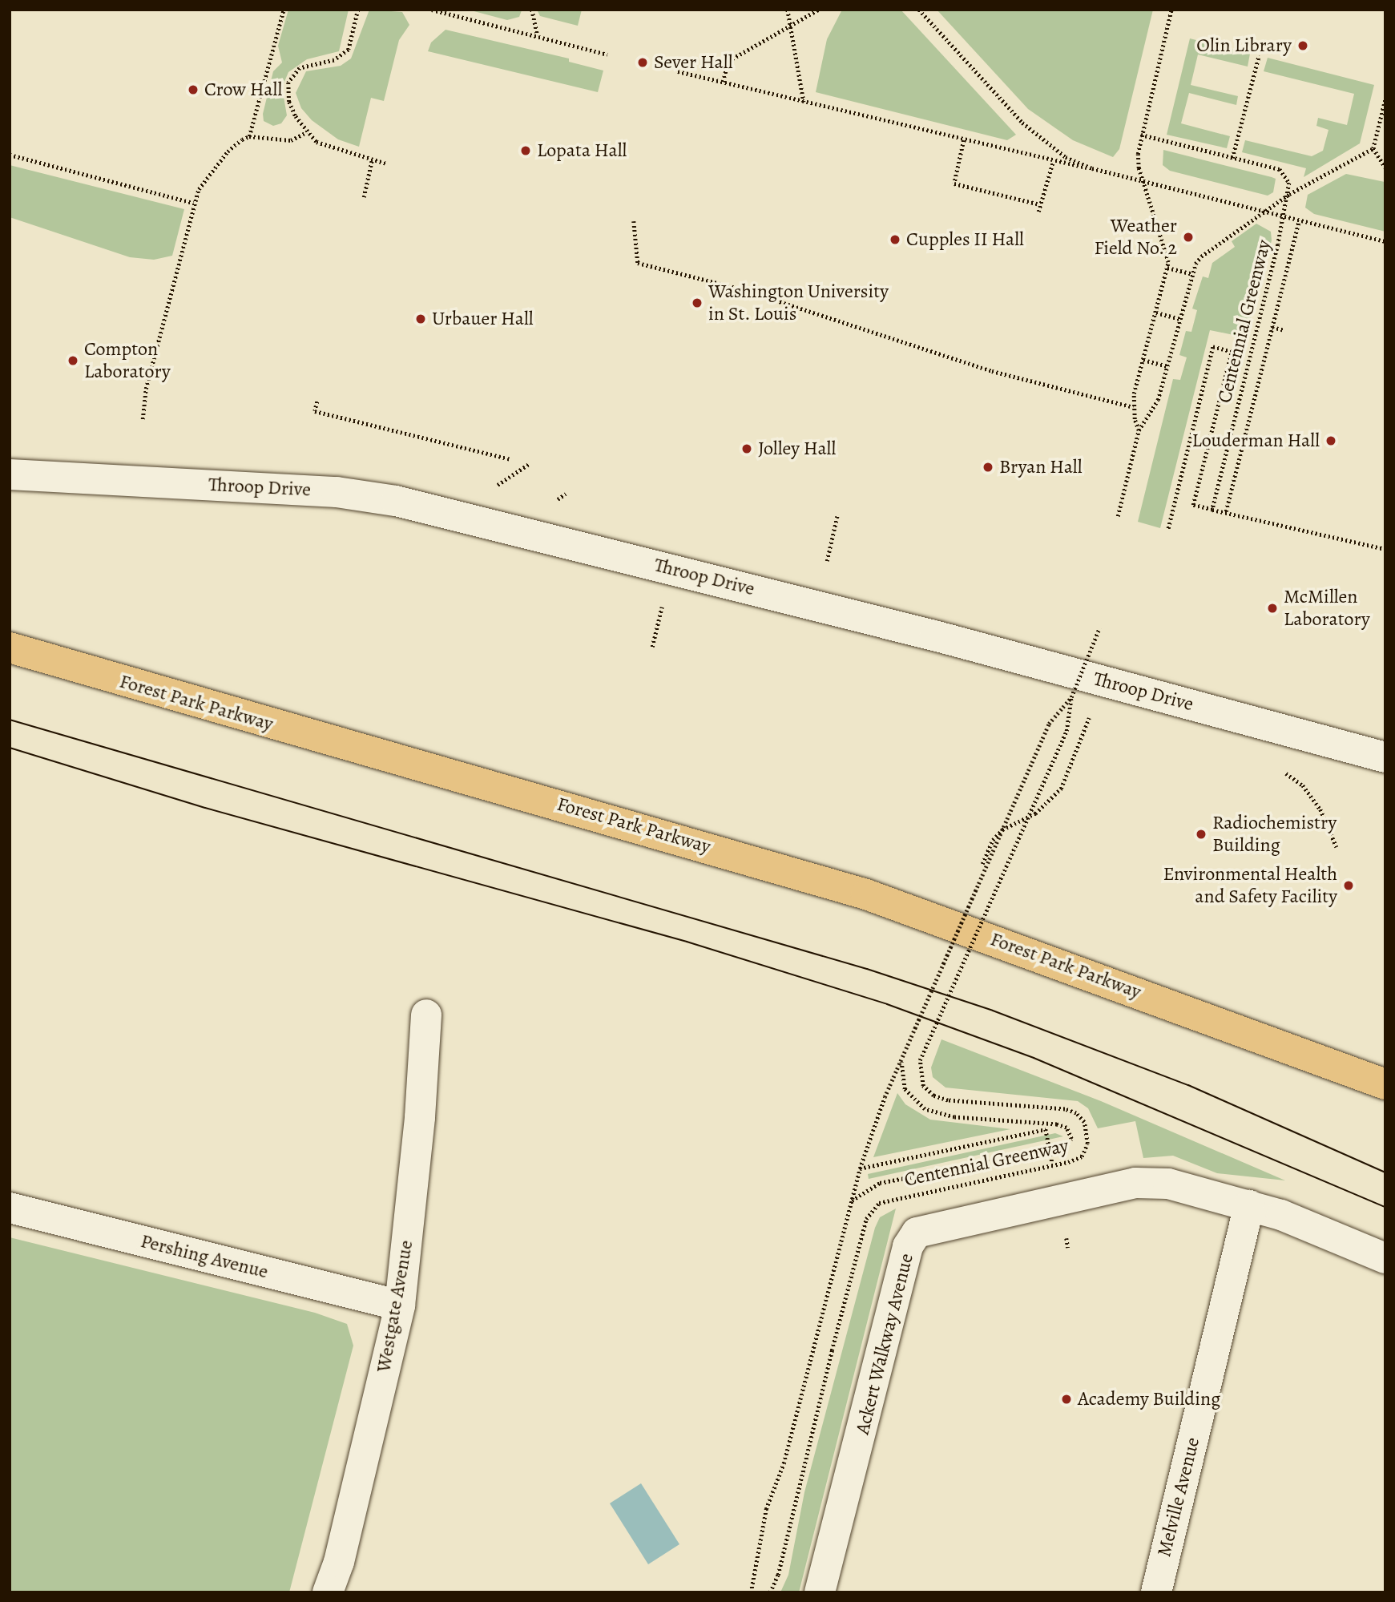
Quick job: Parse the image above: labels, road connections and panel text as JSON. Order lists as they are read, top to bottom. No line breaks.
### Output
{"streets":{"main road":["Forest Park Parkway"],"street":["Throop Drive","Pershing Avenue","Westgate Avenue","Ackert Walkway Avenue","Melville Avenue"],"path":["Centennial Greenway"]},"crossings":[["Pershing Avenue","Westgate Avenue"],["Ackert Walkway Avenue","Melville Avenue"]],"places":["Olin Library","Sever Hall","Crow Hall","Lopata Hall","Weather Field No. 2","Cupples II Hall","Washington University in St. Louis","Urbauer Hall","Compton Laboratory","Louderman Hall","Jolley Hall","Bryan Hall","McMillen Laboratory","Radiochemistry Building","Environmental Health and Safety Facility","Academy Building"]}
